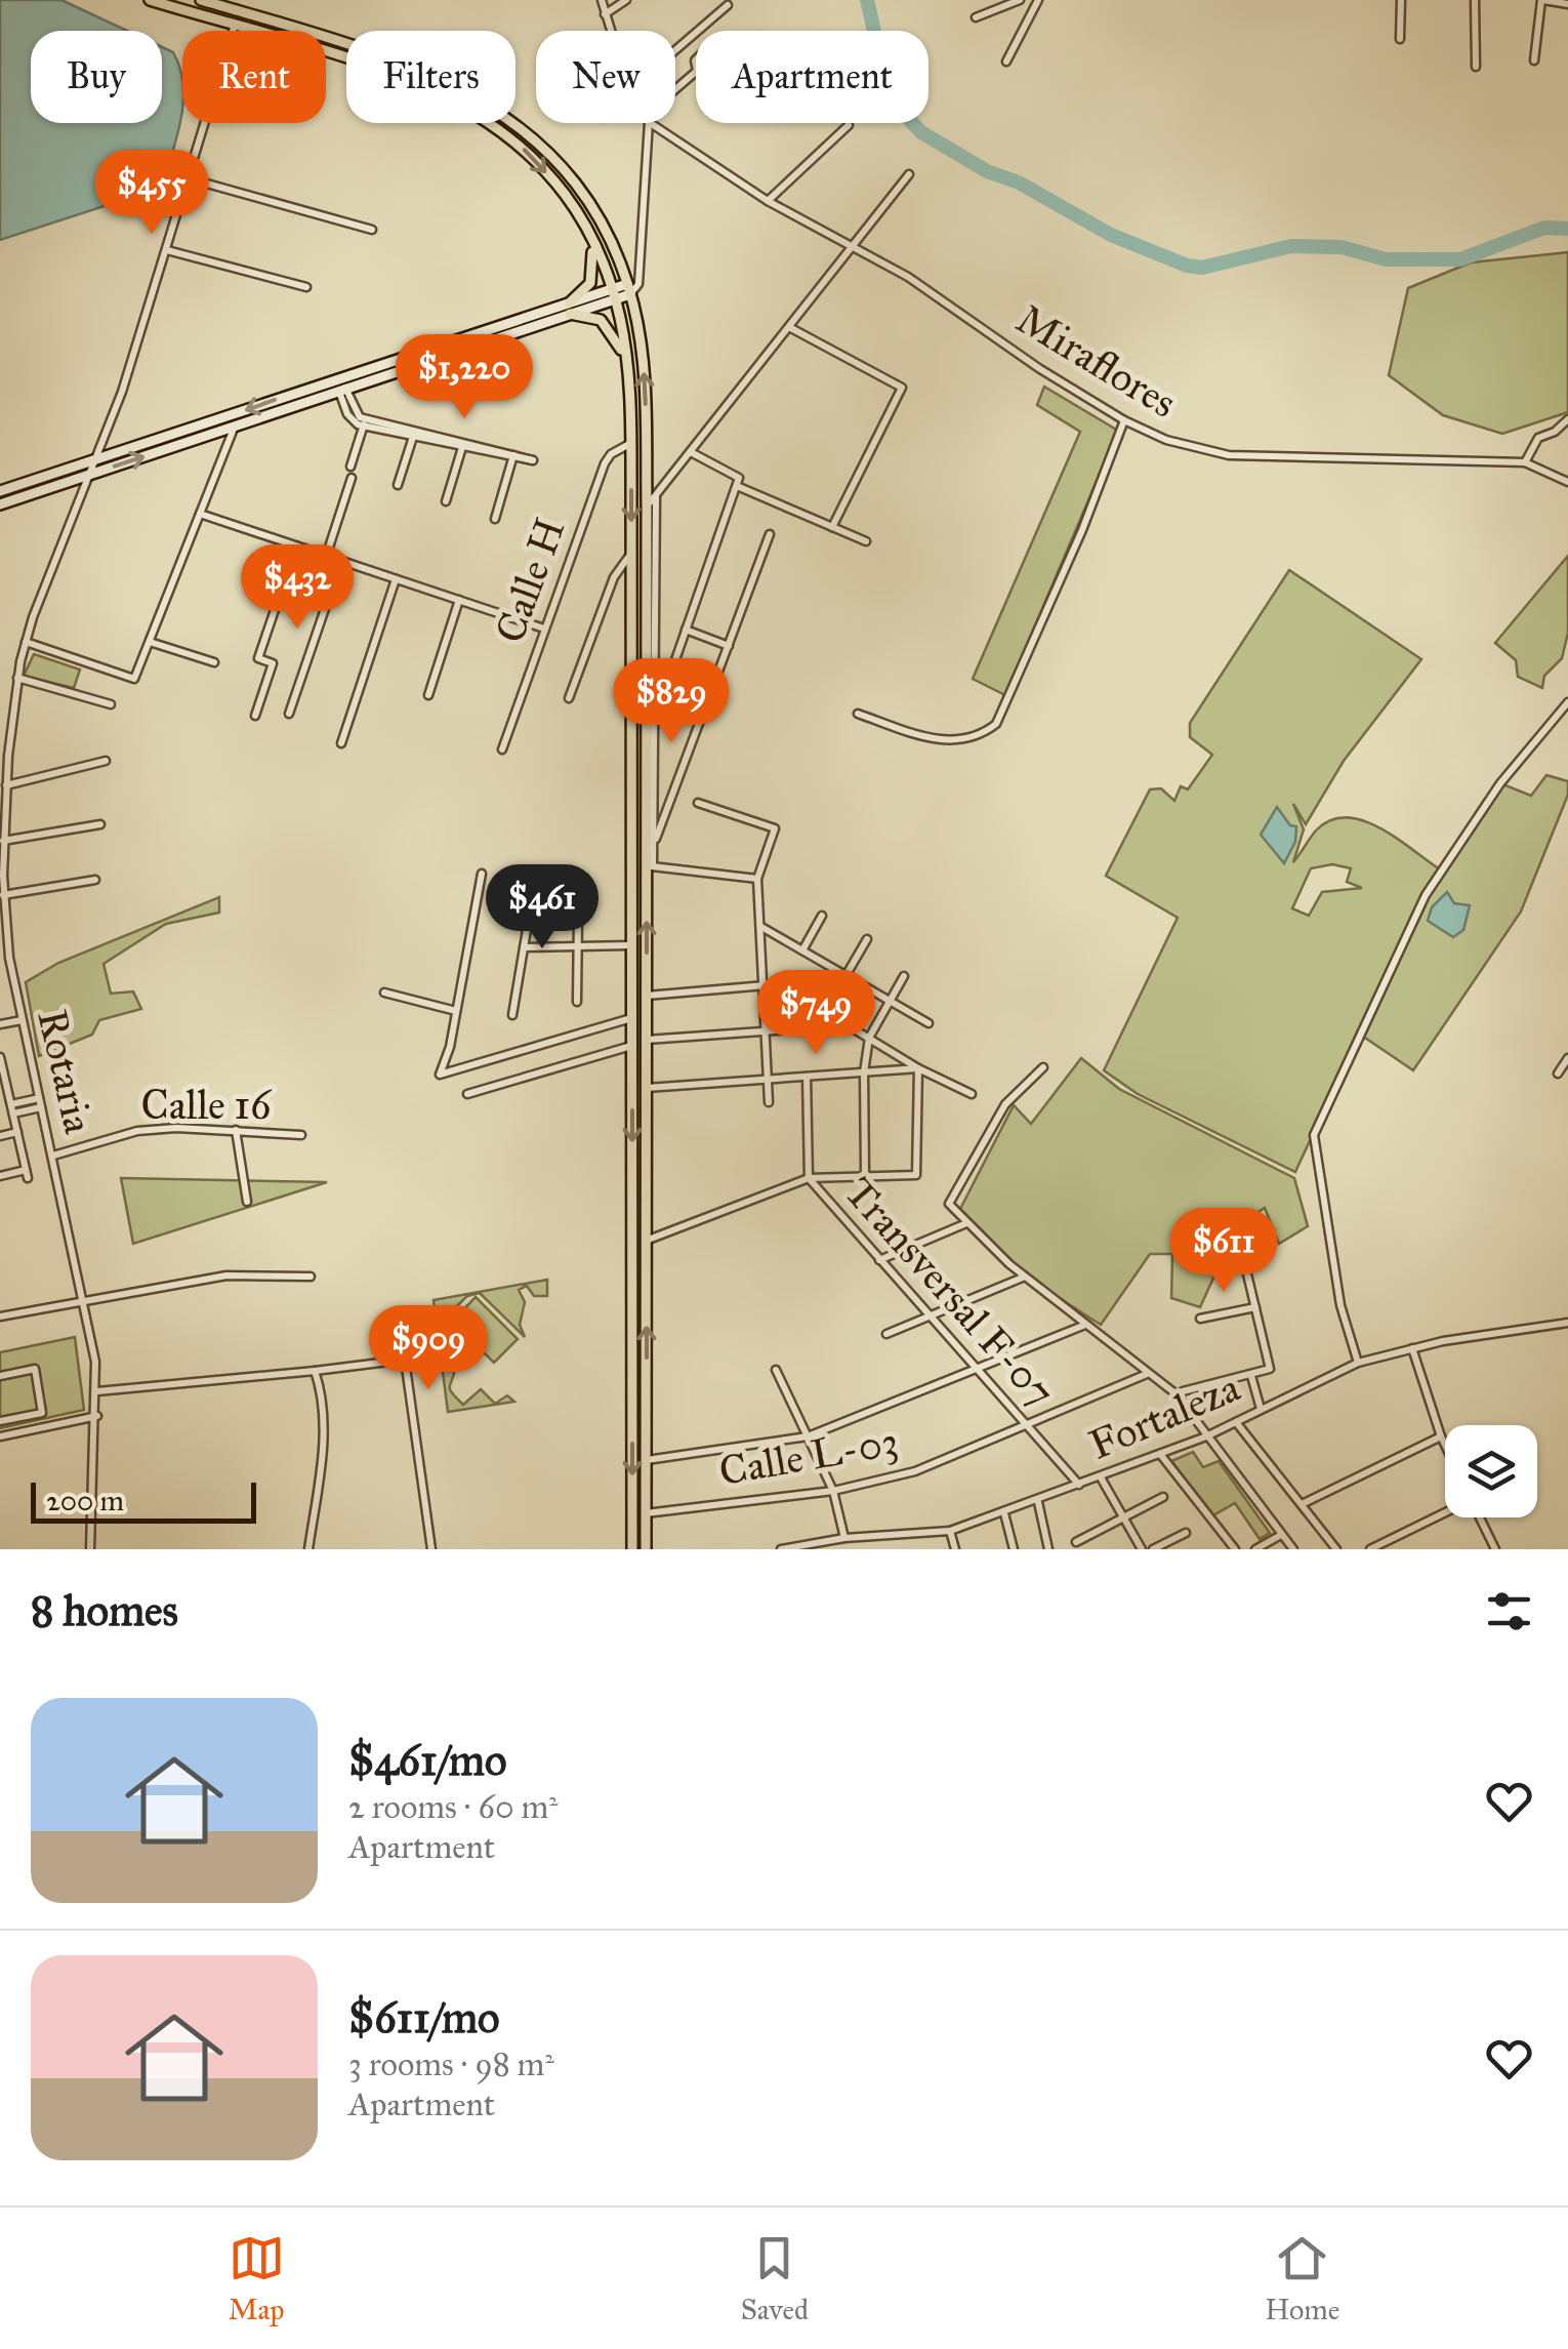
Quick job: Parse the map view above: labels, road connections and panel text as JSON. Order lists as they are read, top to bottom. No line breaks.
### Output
{"streets":{"street":["Miraflores","Calle H","Rotaria","Calle 16","Transversal F-07","Fortaleza","Calle L-03"]},"crossings":[["Rotaria","Calle 16"],["Transversal F-07","Fortaleza"],["Transversal F-07","Calle L-03"]],"scale_bar":"200 m","page":{"chip":["Buy","Rent","Filters","New","Apartment"],"price":["$455","$1,220","$432","$829","$461","$749","$611","$909"],"scale":"200 m","heading":"8 homes","list":[{"name":"$461/mo","note":"2 rooms · 60 m² · Apartment"},{"name":"$611/mo","note":"3 rooms · 98 m² · Apartment"}],"tabs":["Map","Saved","Home"]}}
